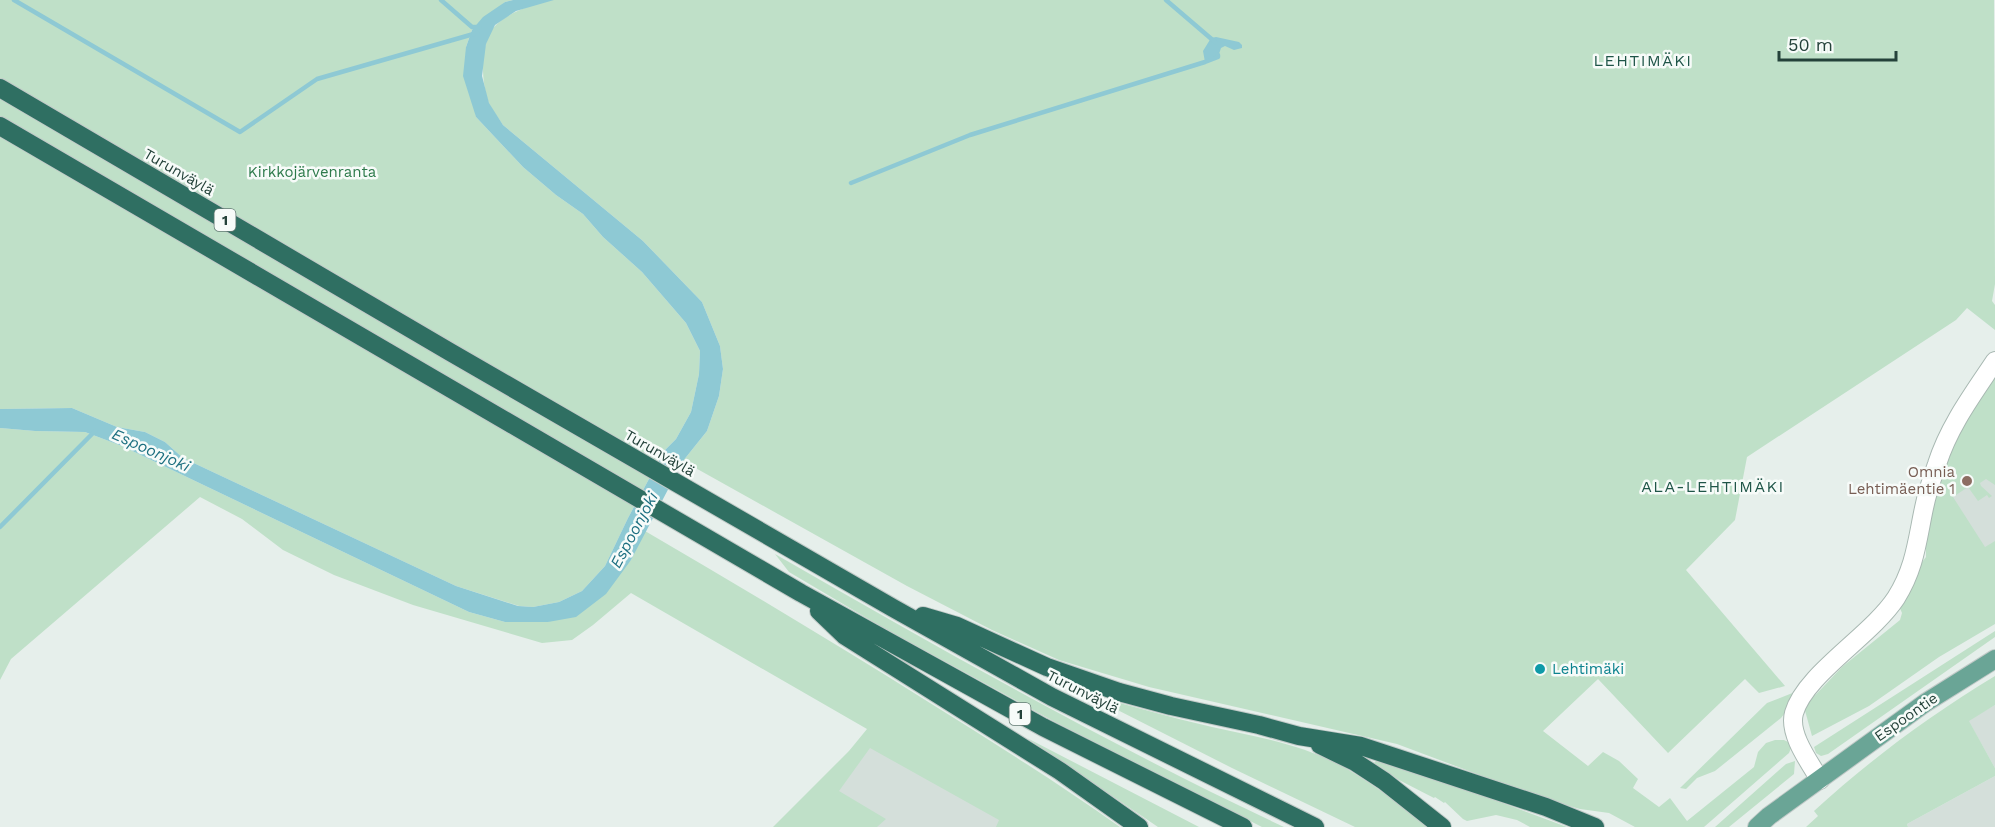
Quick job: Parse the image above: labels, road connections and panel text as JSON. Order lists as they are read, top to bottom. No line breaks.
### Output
{"streets":{"highway":["Turunväylä","1"],"main road":["Espoontie"]},"districts":["LEHTIMÄKI","ALA-LEHTIMÄKI"],"water":["Espoonjoki"],"parks":["Kirkkojärvenranta"],"places":["Omnia Lehtimäentie 1","Lehtimäki"],"scale_bar":"50 m"}
